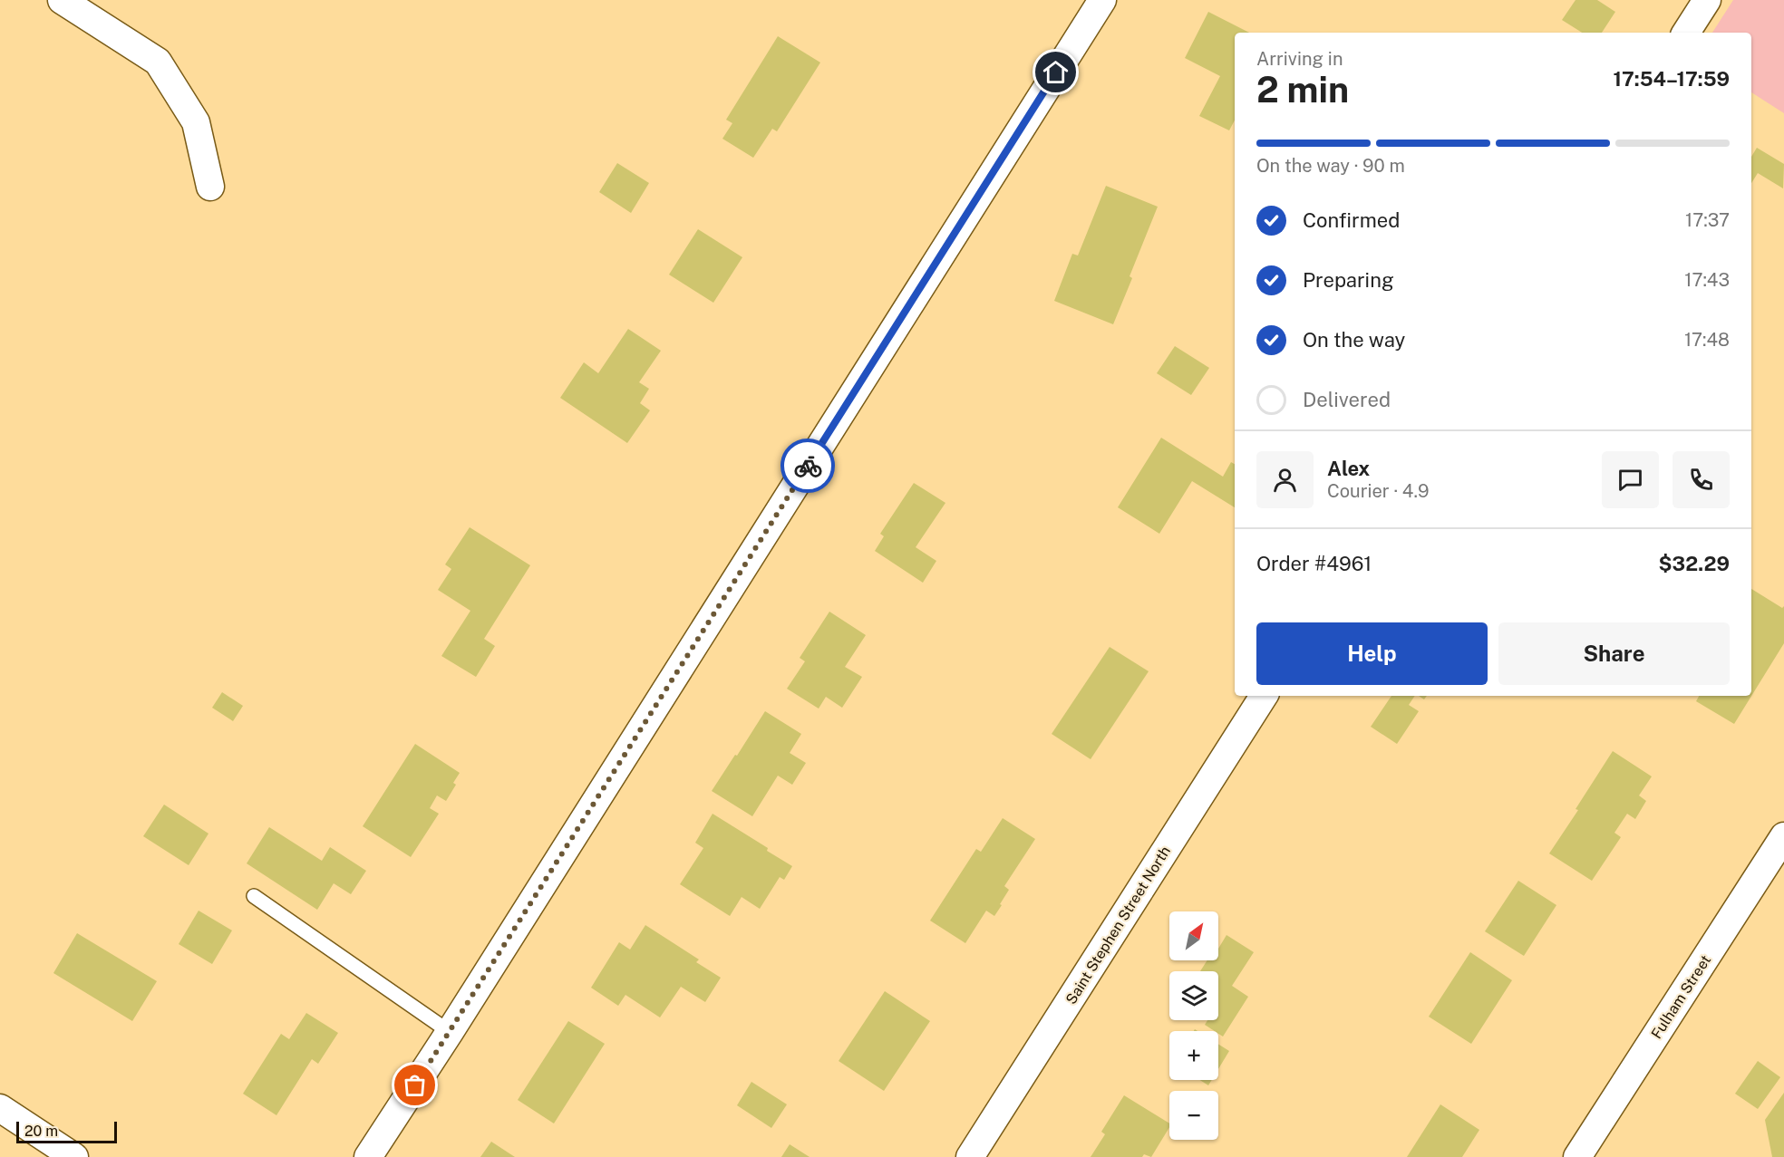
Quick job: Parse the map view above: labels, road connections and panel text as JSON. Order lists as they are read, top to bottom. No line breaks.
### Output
{"streets":{"street":["Saint Stephen Street North","Fulham Street"]},"scale_bar":"20 m","north":"top right","page":{"heading":["2 min","Arriving in","17:54–17:59"],"panel":["Alex","Courier · 4.9","Order #4961","$32.29"],"bar":"On the way · 90 m","list":[["Confirmed","17:37"],["Preparing","17:43"],["On the way","17:48"],"Delivered"],"buttons":["Help","Share"],"map_buttons":["+","−"],"scale":"20 m"}}
